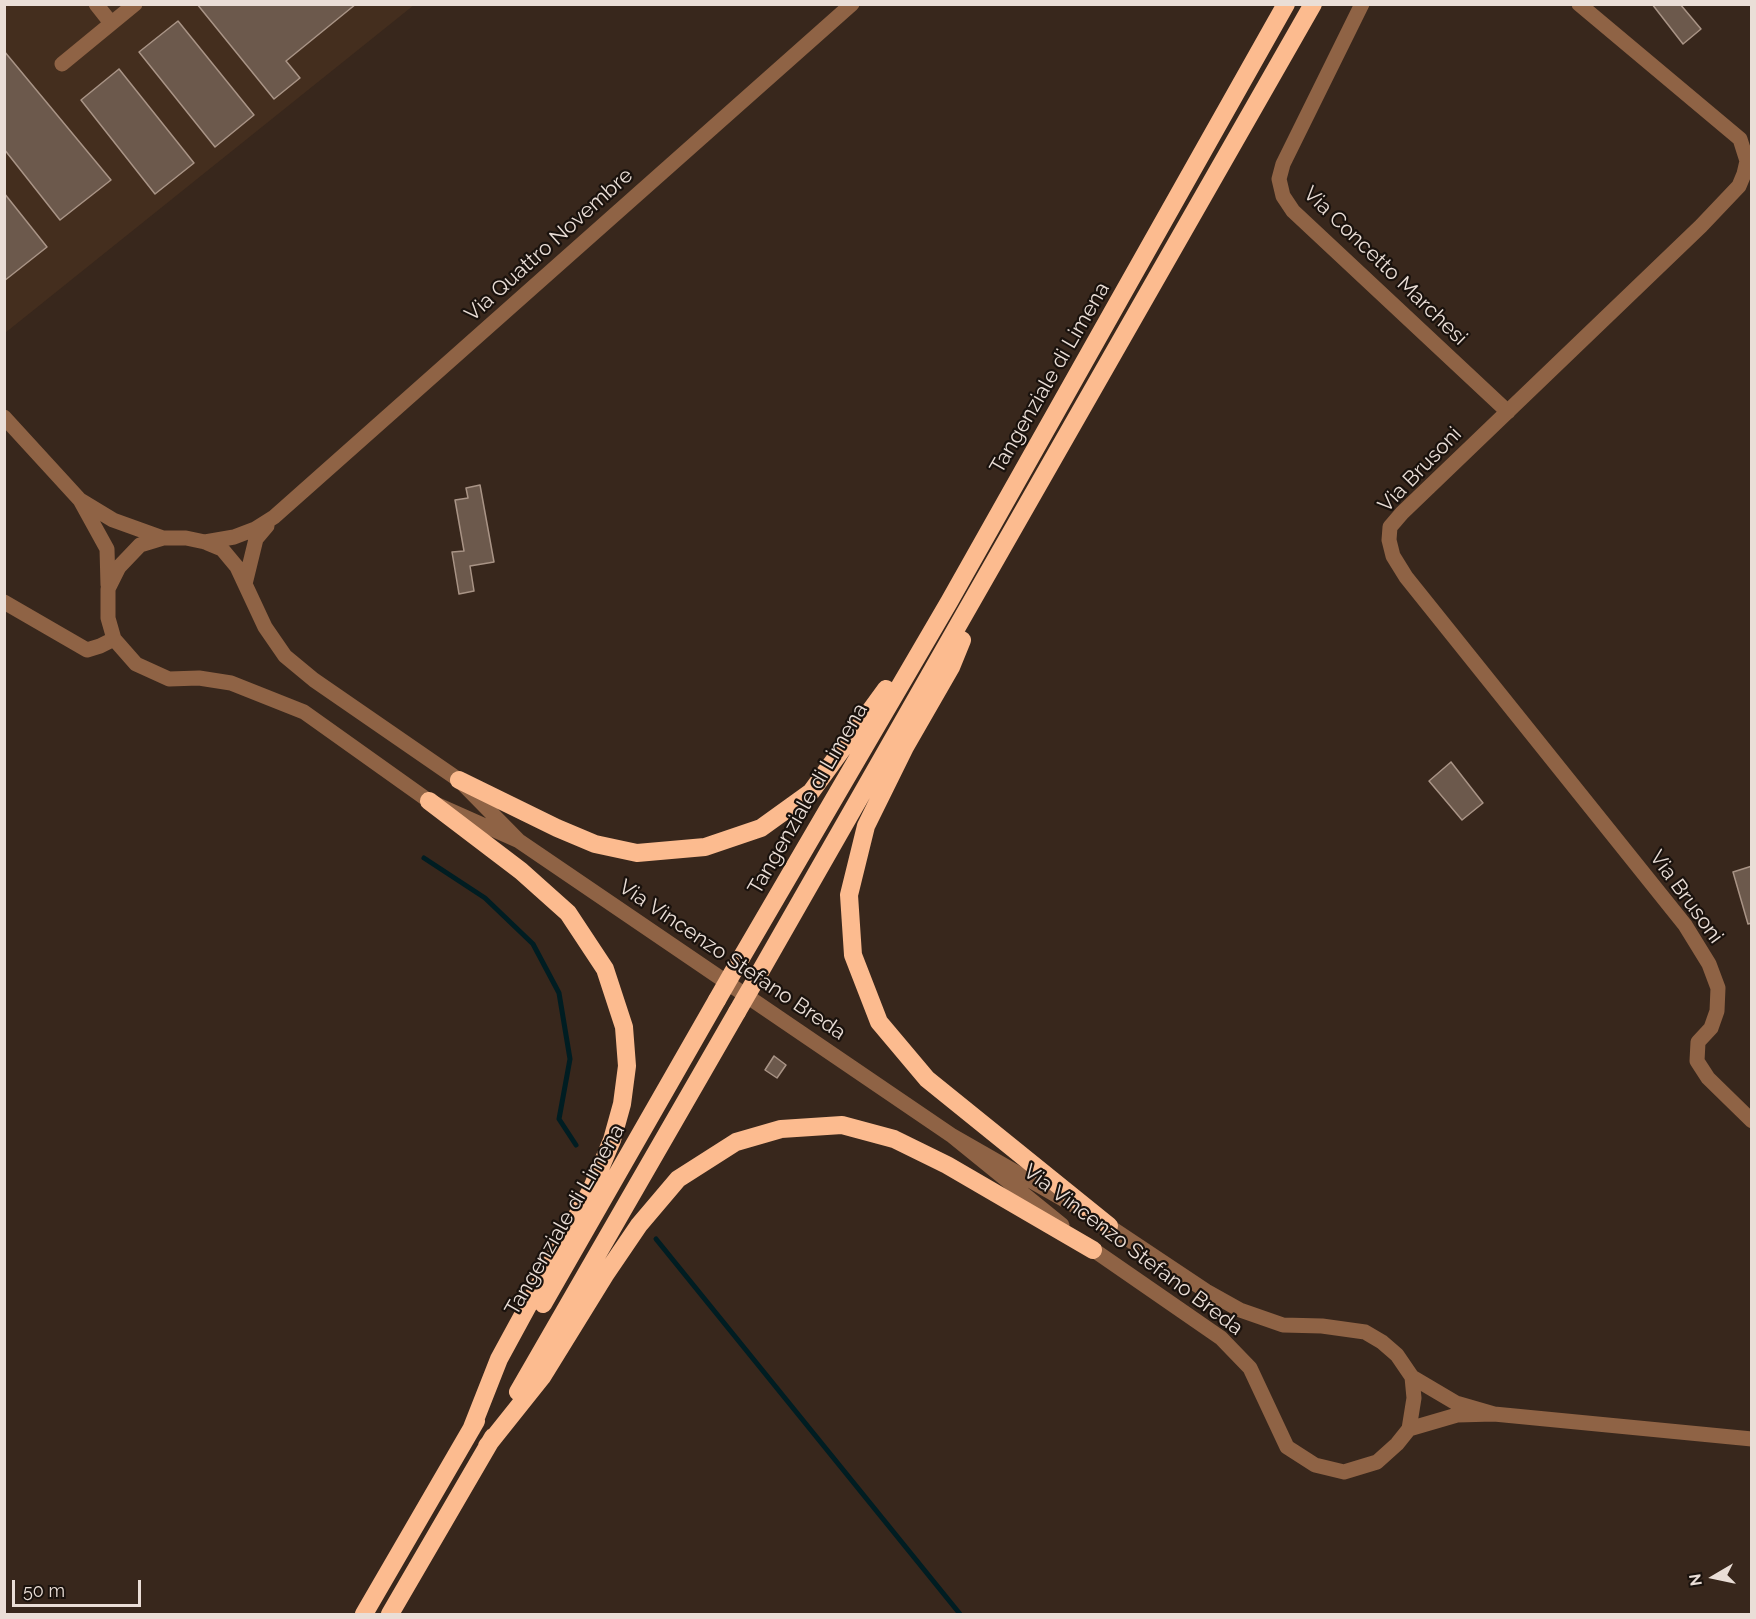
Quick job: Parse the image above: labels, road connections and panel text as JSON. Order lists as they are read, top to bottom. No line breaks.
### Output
{"streets":{"highway":["Tangenziale di Limena"],"street":["Via Quattro Novembre","Via Concetto Marchesi","Via Brusoni","Via Vincenzo Stefano Breda"]},"crossings":[["Via Quattro Novembre","Via Vincenzo Stefano Breda"],["Via Concetto Marchesi","Via Brusoni"]],"scale_bar":"50 m","north":"left"}
